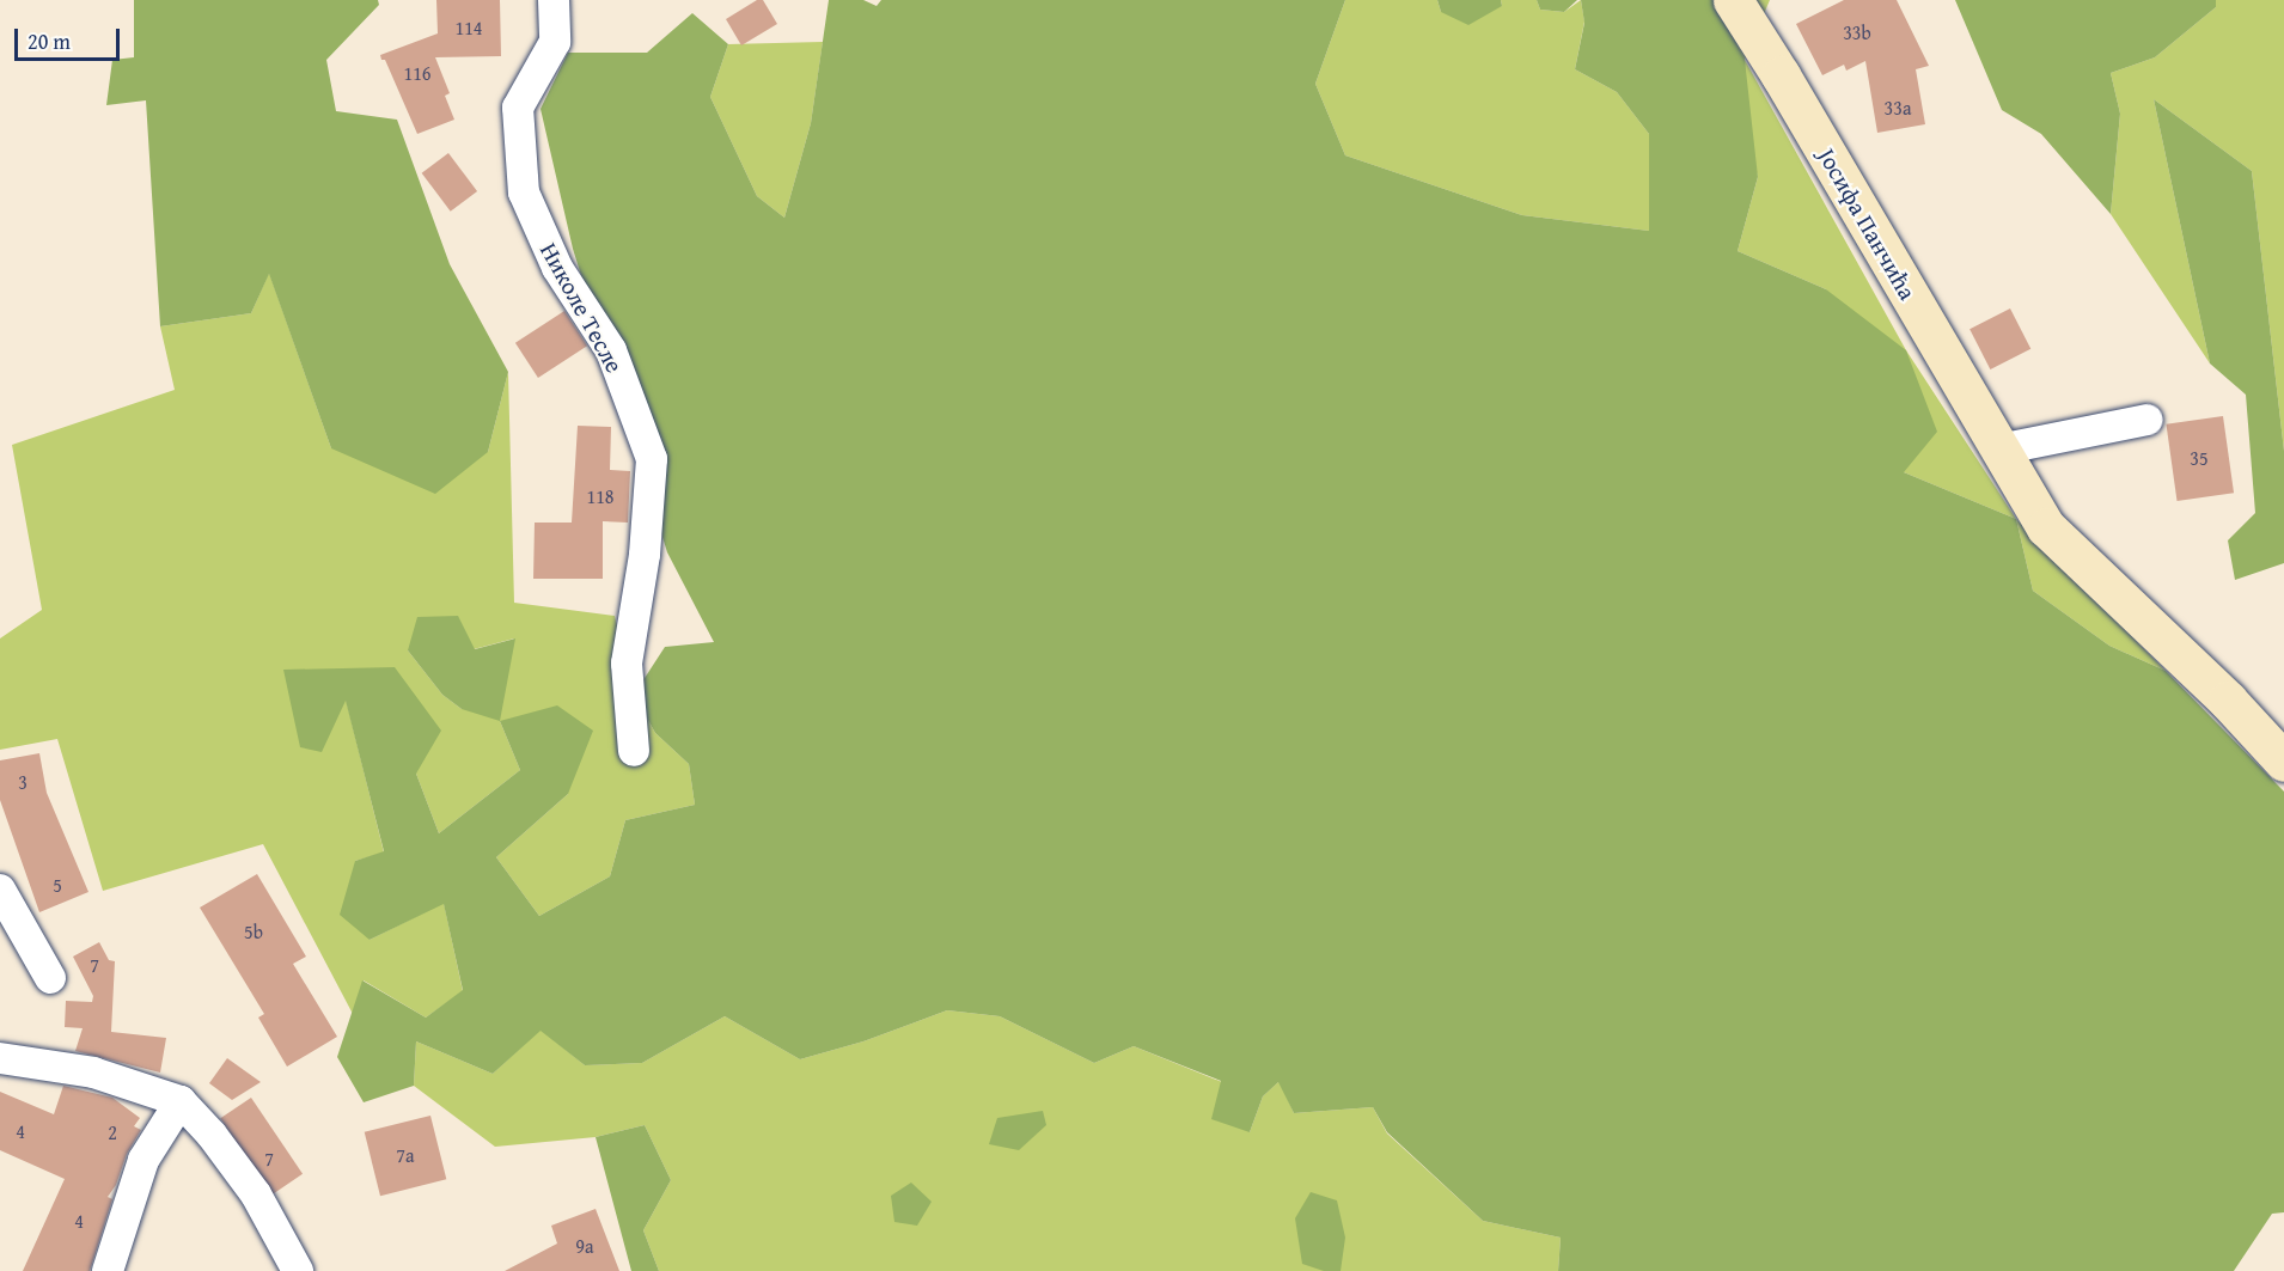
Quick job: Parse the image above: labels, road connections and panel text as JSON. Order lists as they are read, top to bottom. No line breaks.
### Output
{"streets":{"street":["Јосифа Панчића","Николе Тесле"]},"house_numbers":["114","33b","116","33a","35","118","3","5","5b","7","4","2","7a","7","4","9a"],"scale_bar":"20 m"}
